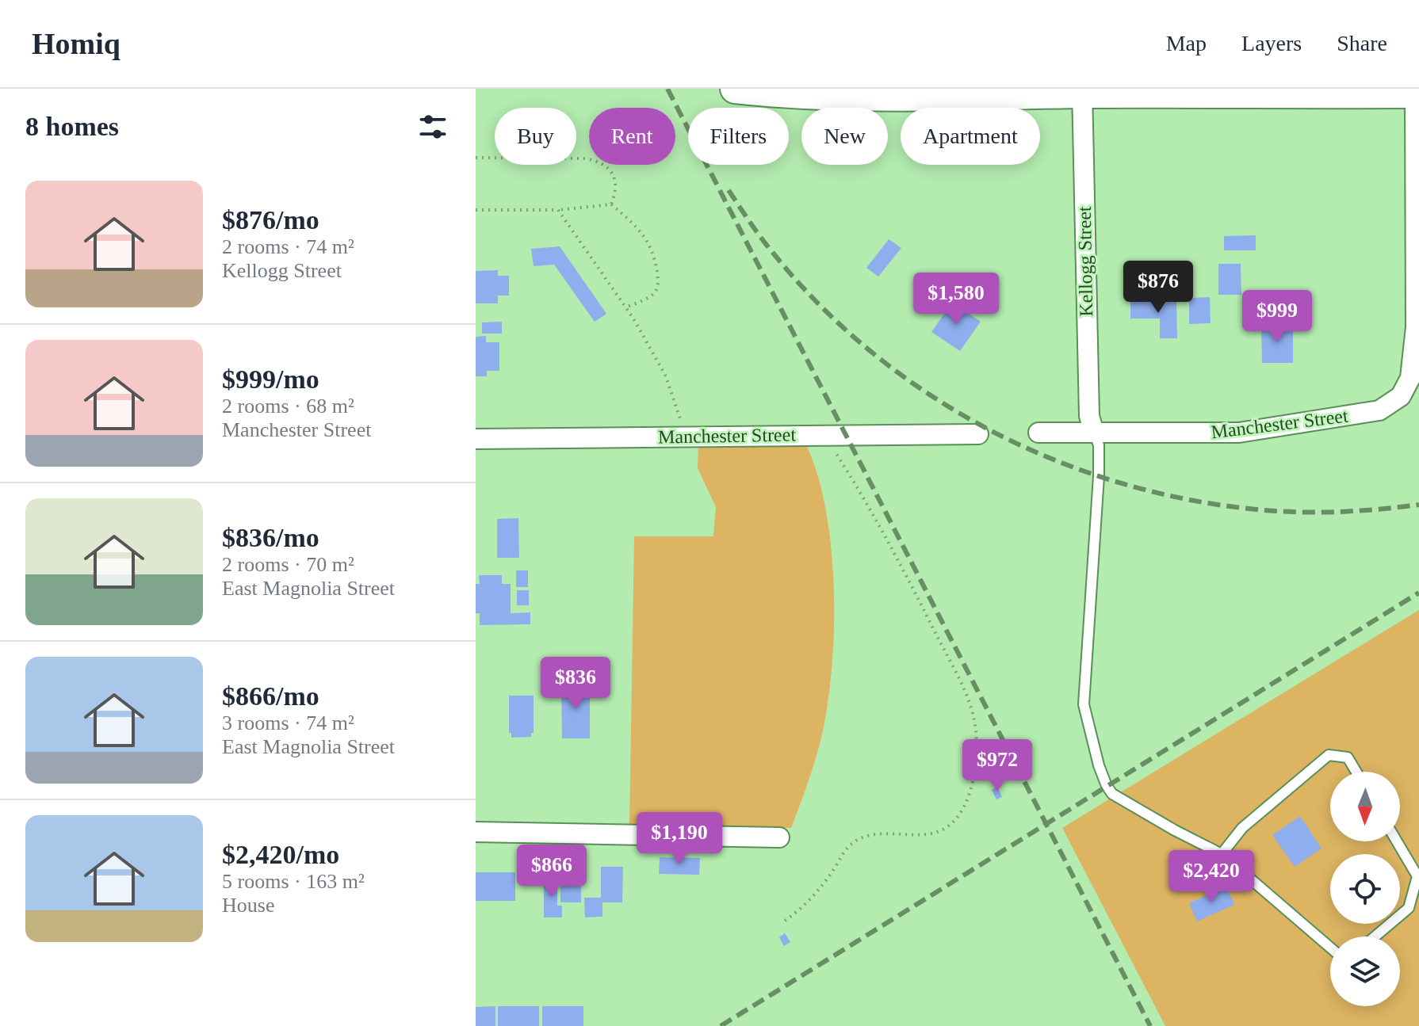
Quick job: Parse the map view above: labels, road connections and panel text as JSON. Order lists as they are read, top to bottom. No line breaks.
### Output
{"streets":{"street":["Kellogg Street","Manchester Street"]},"crossings":[["Kellogg Street","Manchester Street"]],"north":"bottom","page":{"header":"Homiq","nav":["Map","Layers","Share"],"heading":"8 homes","chip":["Buy","Rent","Filters","New","Apartment"],"list":[{"name":"$876/mo","note":"2 rooms · 74 m² · Kellogg Street"},{"name":"$999/mo","note":"2 rooms · 68 m² · Manchester Street"},{"name":"$836/mo","note":"2 rooms · 70 m² · East Magnolia Street"},{"name":"$866/mo","note":"3 rooms · 74 m² · East Magnolia Street"},{"name":"$2,420/mo","note":"5 rooms · 163 m² · House"}],"price":["$876","$1,580","$999","$836","$972","$1,190","$866","$2,420"]}}
